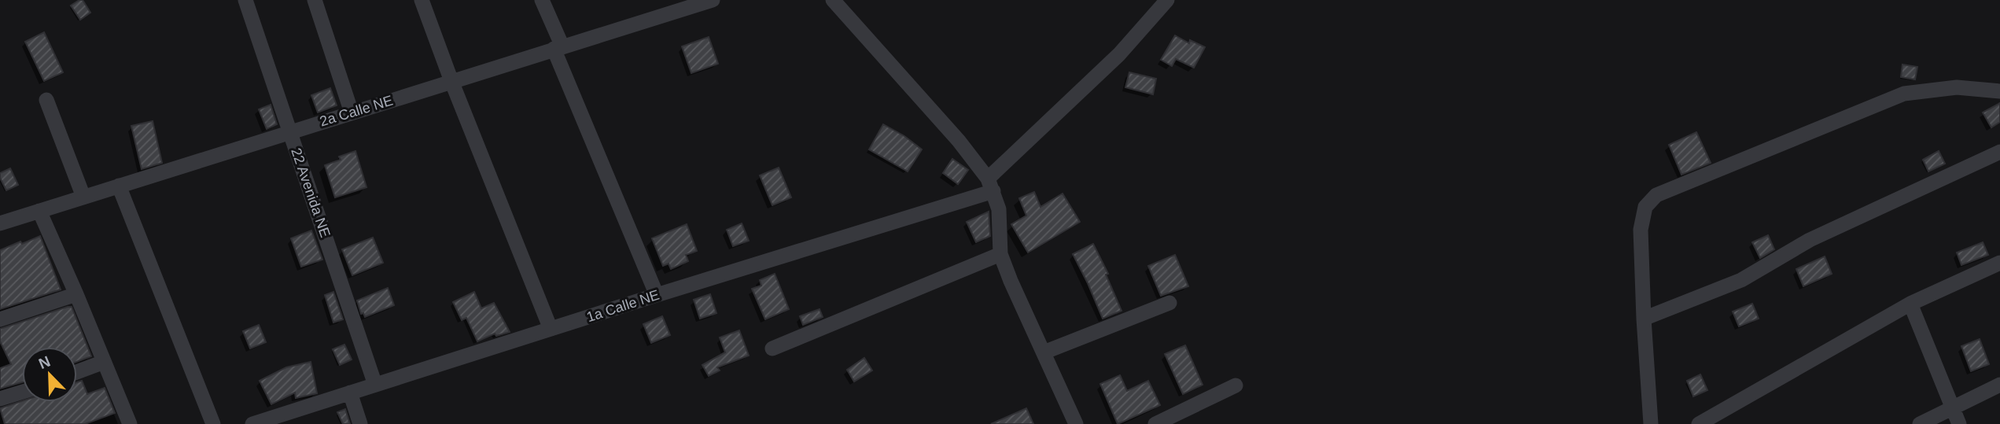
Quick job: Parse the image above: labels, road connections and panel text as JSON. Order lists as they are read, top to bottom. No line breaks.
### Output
{"streets":{"street":["2a Calle NE","22 Avenida NE","1a Calle NE"]},"crossings":[["2a Calle NE","22 Avenida NE"],["22 Avenida NE","1a Calle NE"]],"north":"top left"}
